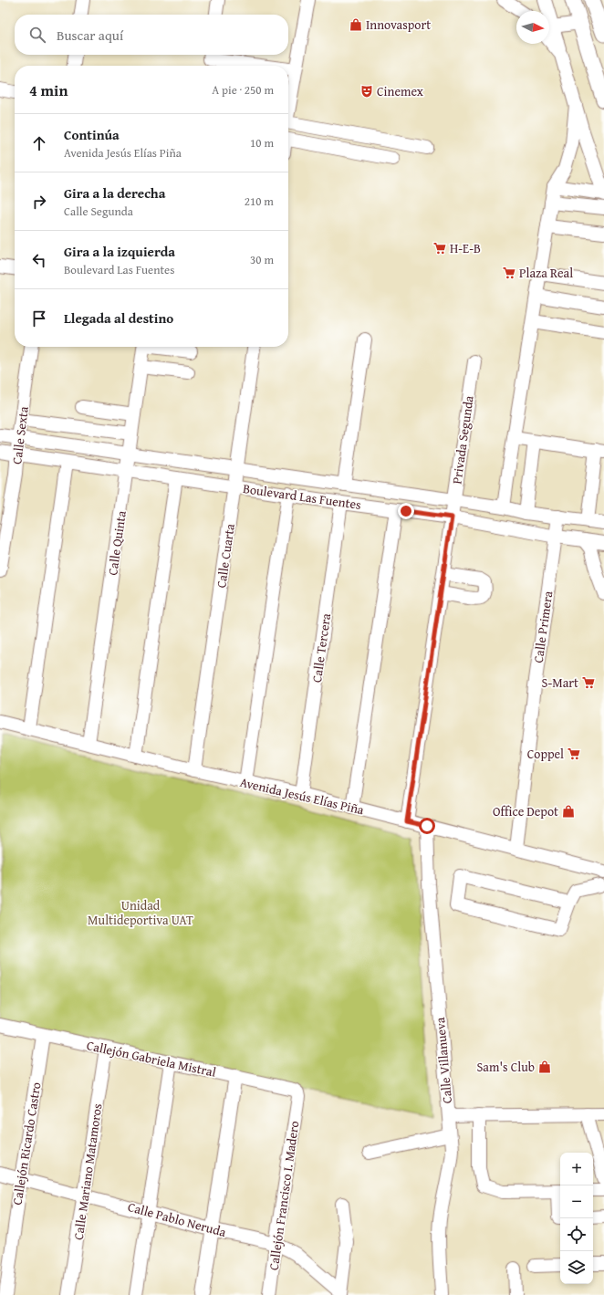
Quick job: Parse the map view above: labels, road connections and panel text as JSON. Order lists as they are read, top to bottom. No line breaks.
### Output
{"streets":{"street":["Calle Sexta","Privada Segunda","Boulevard Las Fuentes","Calle Quinta","Calle Cuarta","Calle Primera","Calle Tercera","Avenida Jesús Elías Piña","Callejón Gabriela Mistral","Calle Villanueva","Callejón Ricardo Castro","Calle Mariano Matamoros","Callejón Francisco I. Madero","Calle Pablo Neruda"]},"crossings":[["Calle Sexta","Boulevard Las Fuentes"],["Privada Segunda","Boulevard Las Fuentes"],["Privada Segunda","Avenida Jesús Elías Piña"],["Boulevard Las Fuentes","Calle Quinta"],["Boulevard Las Fuentes","Calle Cuarta"],["Boulevard Las Fuentes","Calle Primera"],["Boulevard Las Fuentes","Calle Tercera"],["Calle Quinta","Avenida Jesús Elías Piña"],["Calle Cuarta","Avenida Jesús Elías Piña"],["Calle Primera","Avenida Jesús Elías Piña"],["Calle Tercera","Avenida Jesús Elías Piña"],["Avenida Jesús Elías Piña","Calle Villanueva"],["Callejón Gabriela Mistral","Callejón Ricardo Castro"],["Callejón Gabriela Mistral","Calle Mariano Matamoros"],["Callejón Gabriela Mistral","Callejón Francisco I. Madero"],["Callejón Ricardo Castro","Calle Pablo Neruda"],["Calle Mariano Matamoros","Calle Pablo Neruda"],["Callejón Francisco I. Madero","Calle Pablo Neruda"]],"parks":["Unidad Multideportiva UAT"],"places":{"shop":["Innovasport","Office Depot","Sam's Club"],"theatre":["Cinemex"],"supermarket":["H-E-B","Plaza Real","S-Mart","Coppel"]},"north":"right","page":{"search":"Buscar aquí","heading":["4 min","A pie · 250 m"],"list":[["Continúa","Avenida Jesús Elías Piña","10 m"],["Gira a la derecha","Calle Segunda","210 m"],["Gira a la izquierda","Boulevard Las Fuentes","30 m"],"Llegada al destino"],"map_buttons":["+","−"]}}
